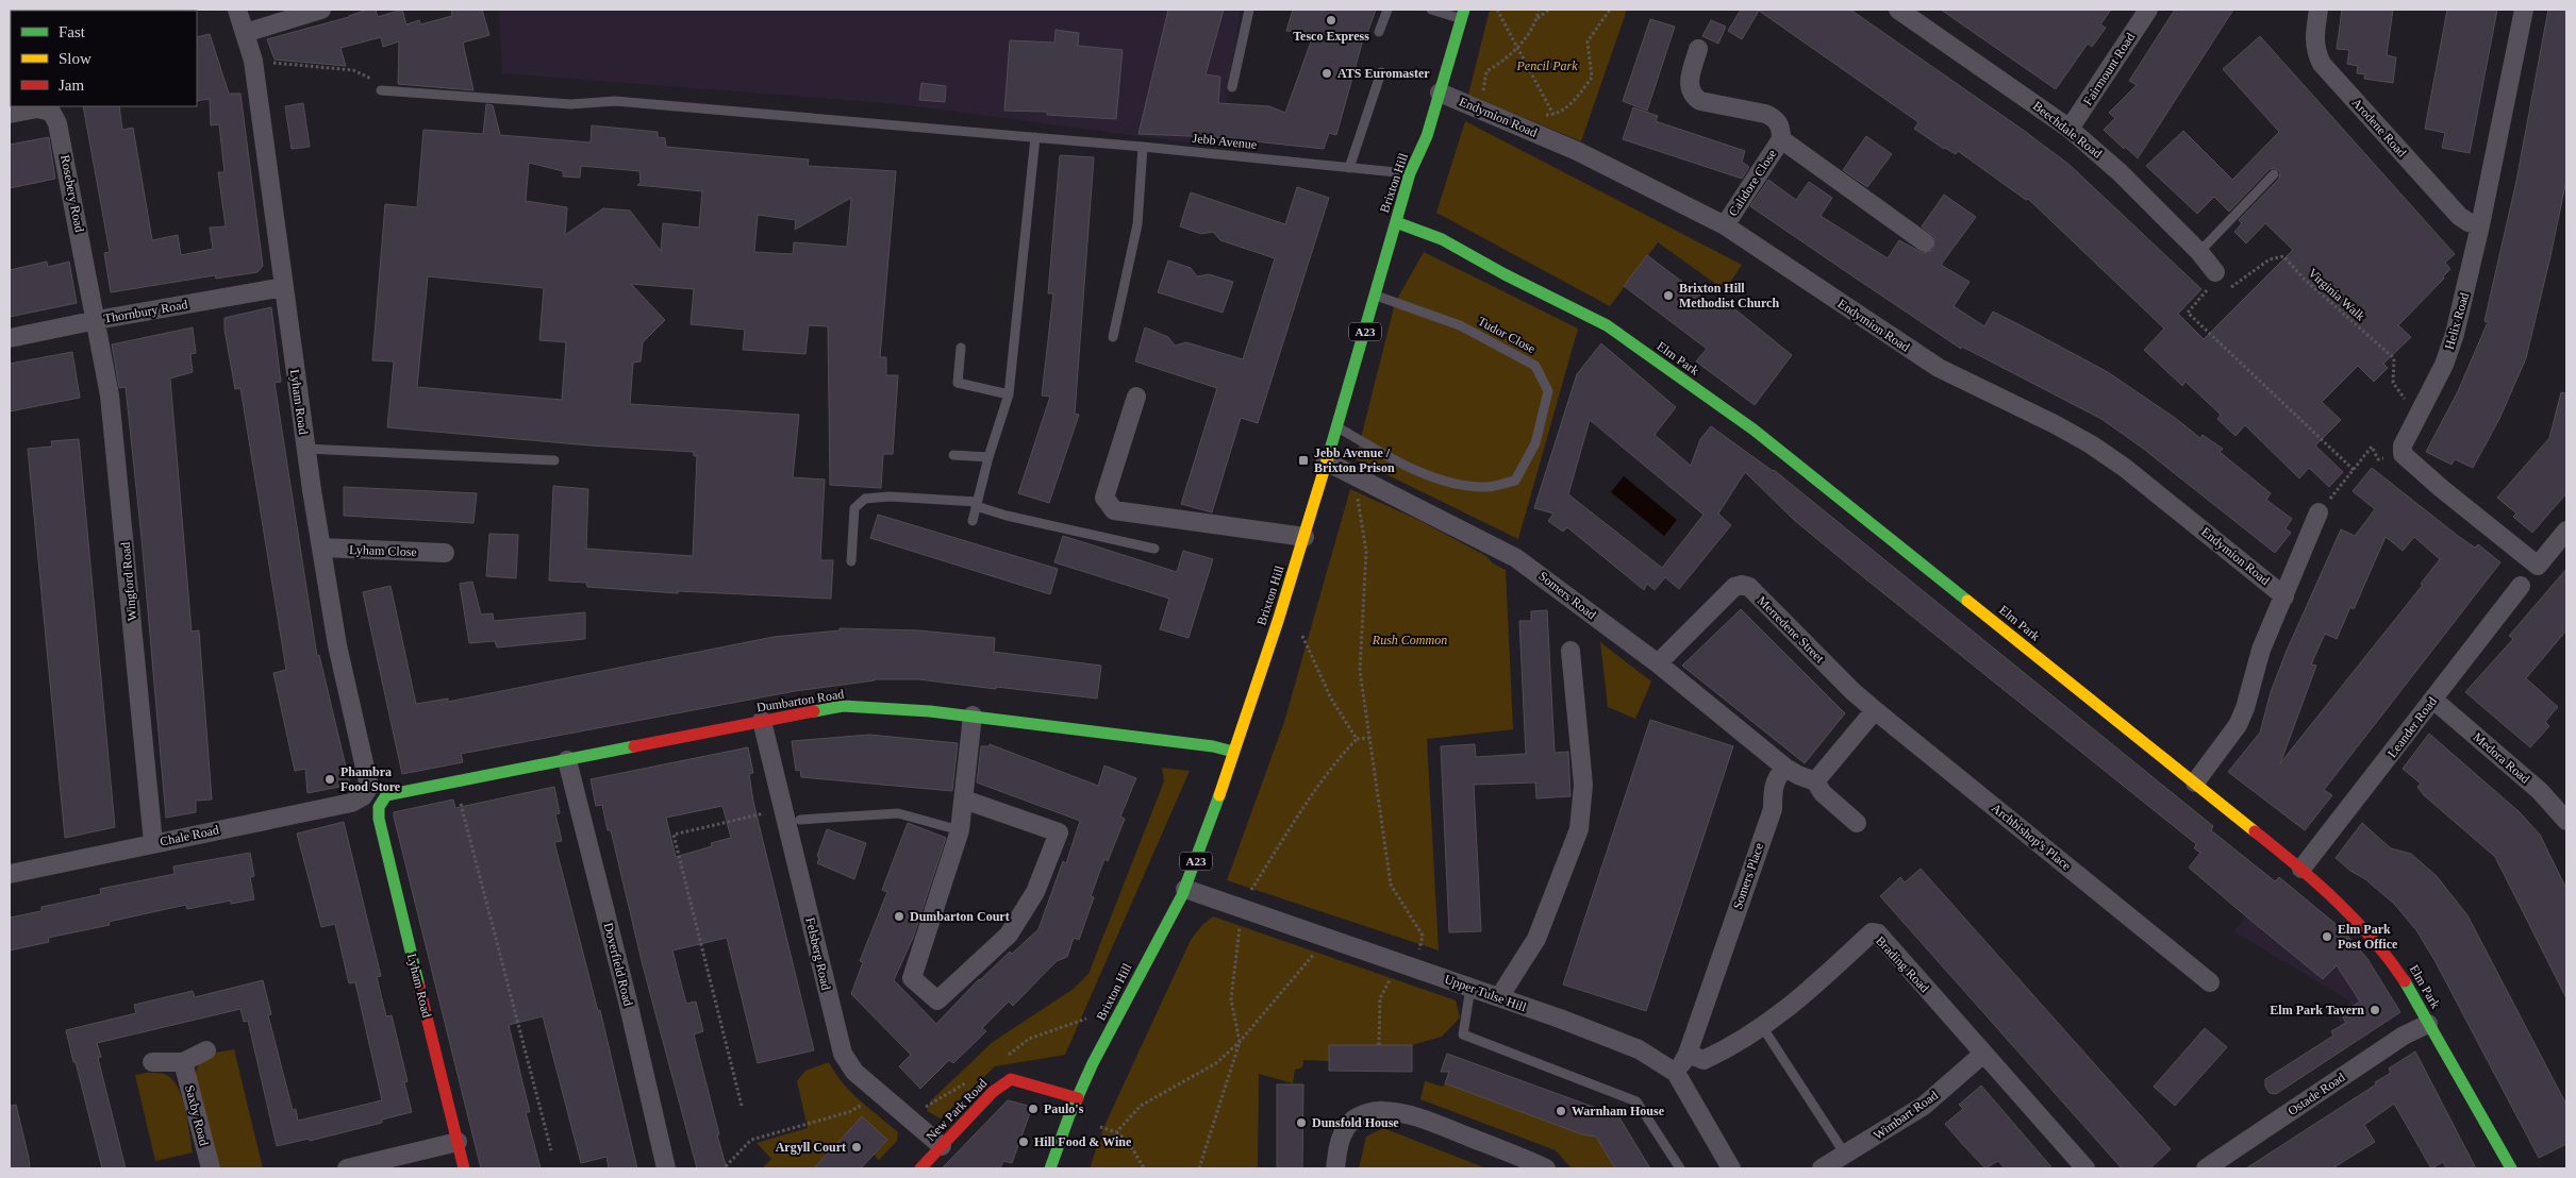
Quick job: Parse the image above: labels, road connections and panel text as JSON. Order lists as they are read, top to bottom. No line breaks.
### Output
{"streets":{"main road":["Brixton Hill","A23","Elm Park","Lyham Road","Dumbarton Road","New Park Road"],"street":["Fairmount Road","Endymion Road","Arodene Road","Beechdale Road","Calidore Close","Rosebery Road","Thornbury Road","Helix Road","Lyham Close","Wingford Road","Somers Road","Merredene Street","Leander Road","Medora Road","Chale Road","Archbishop's Place","Somers Place","Felsberg Road","Doverfield Road","Brading Road","Upper Tulse Hill","Ostade Road","Saxby Road","Wimbart Road"],"lane":["Jebb Avenue","Tudor Close"],"path":["Virginia Walk"]},"crossings":[["Fairmount Road","Beechdale Road"],["Endymion Road","Brixton Hill"],["Endymion Road","Calidore Close"],["Arodene Road","Helix Road"],["Beechdale Road","Virginia Walk"],["Jebb Avenue","Brixton Hill"],["Brixton Hill","Tudor Close"],["Brixton Hill","Elm Park"],["Brixton Hill","Somers Road"],["Brixton Hill","Dumbarton Road"],["Brixton Hill","Upper Tulse Hill"],["Brixton Hill","New Park Road"],["Rosebery Road","Thornbury Road"],["Rosebery Road","Wingford Road"],["Virginia Walk","Helix Road"],["Thornbury Road","Lyham Road"],["Thornbury Road","Wingford Road"],["Elm Park","Leander Road"],["Elm Park","Ostade Road"],["Lyham Road","Lyham Close"],["Lyham Road","Dumbarton Road"],["Lyham Road","Chale Road"],["Wingford Road","Chale Road"],["Somers Road","Merredene Street"],["Somers Road","Somers Place"],["Merredene Street","Archbishop's Place"],["Dumbarton Road","Chale Road"],["Dumbarton Road","Felsberg Road"],["Dumbarton Road","Doverfield Road"],["Leander Road","Medora Road"],["Somers Place","Brading Road"],["Somers Place","Upper Tulse Hill"],["Felsberg Road","New Park Road"],["Brading Road","Wimbart Road"]],"parks":["Pencil Park","Rush Common"],"places":{"other":["Tesco Express","ATS Euromaster","Brixton Hill Methodist Church","Phambra Food Store","Dumbarton Court","Elm Park Post Office","Elm Park Tavern","Paulo's","Warnham House","Dunsfold House","Hill Food & Wine","Argyll Court"],"transit":["Jebb Avenue / Brixton Prison"]},"legend":["Fast","Slow","Jam"]}
